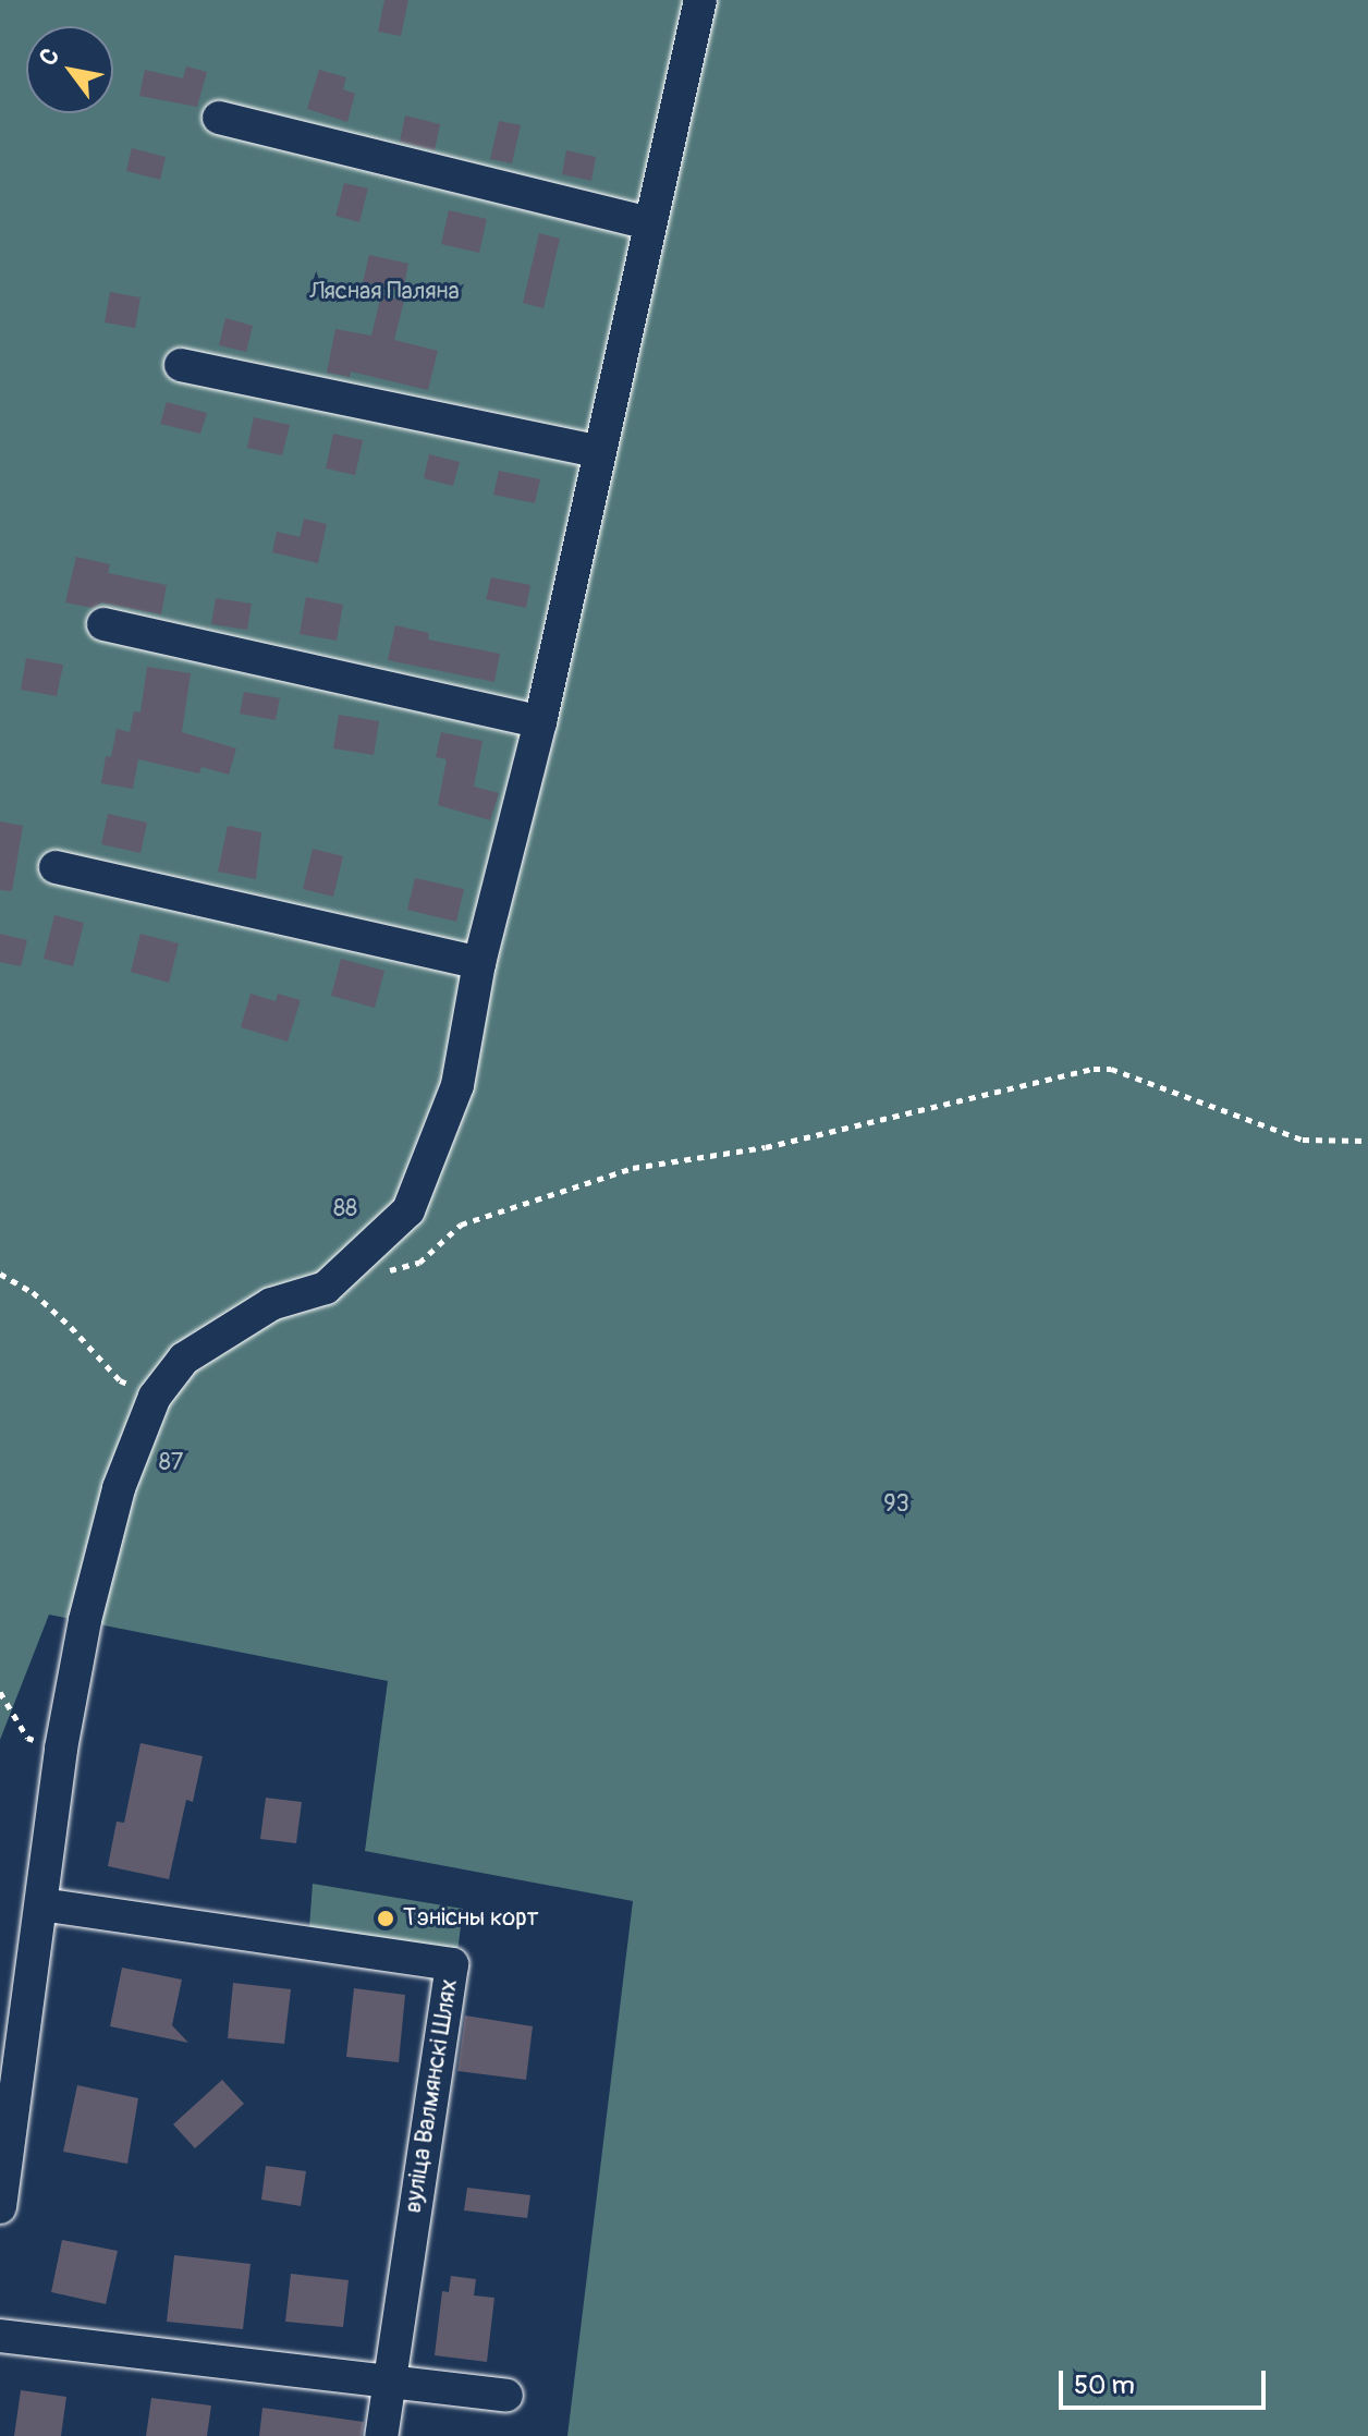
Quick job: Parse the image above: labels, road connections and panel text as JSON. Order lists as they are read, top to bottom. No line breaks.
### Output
{"streets":{"street":["вуліца Валмянскі Шлях"]},"parks":["Лясная Паляна","88","87","93"],"places":["Тэнісны корт"],"scale_bar":"50 m","north":"top left"}
